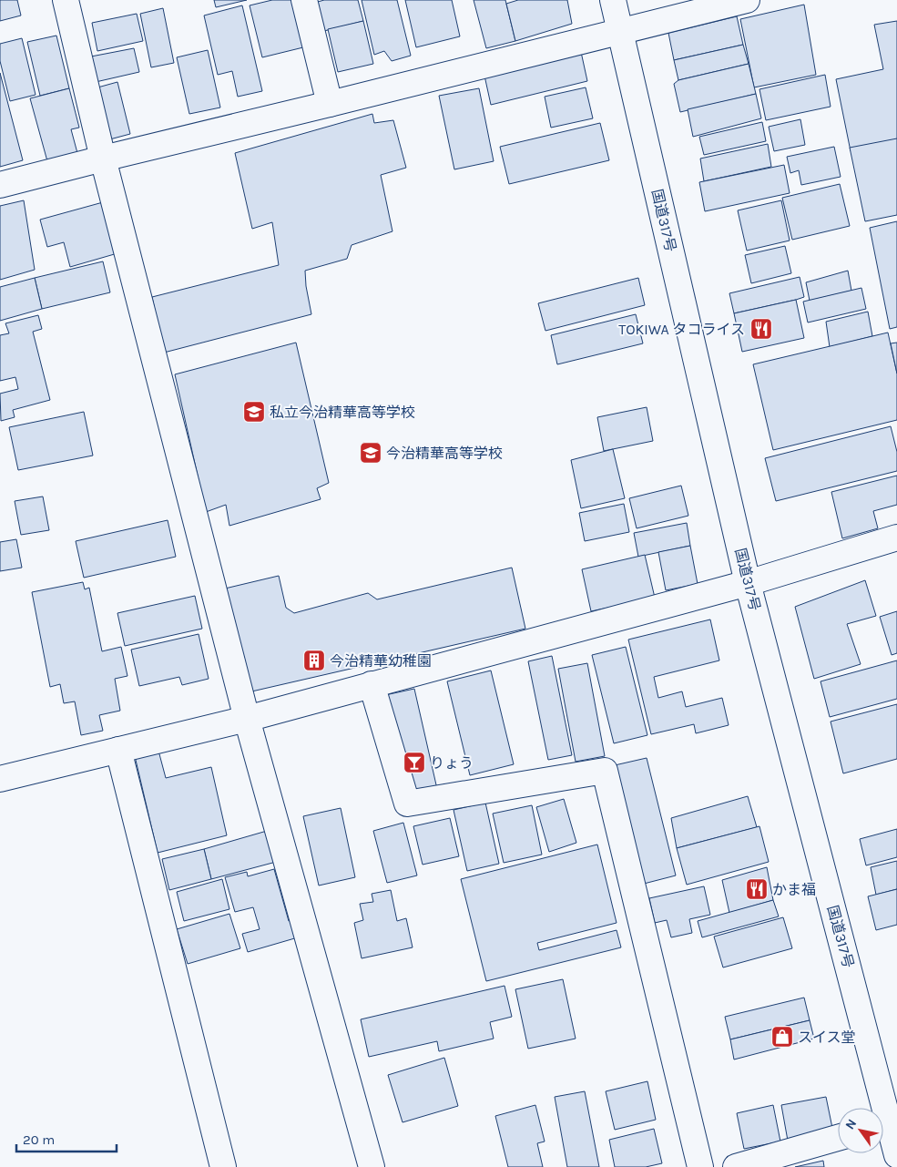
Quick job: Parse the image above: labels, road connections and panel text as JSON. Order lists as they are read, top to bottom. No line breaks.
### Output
{"streets":{"main road":["国道317号"]},"places":{"restaurant":["TOKIWA タコライス","かま福"],"school or university":["私立今治精華高等学校","今治精華高等学校"],"building":["今治精華幼稚園"],"bar":["りょう"],"shop":["スイス堂"]},"scale_bar":"20 m","north":"top left"}
